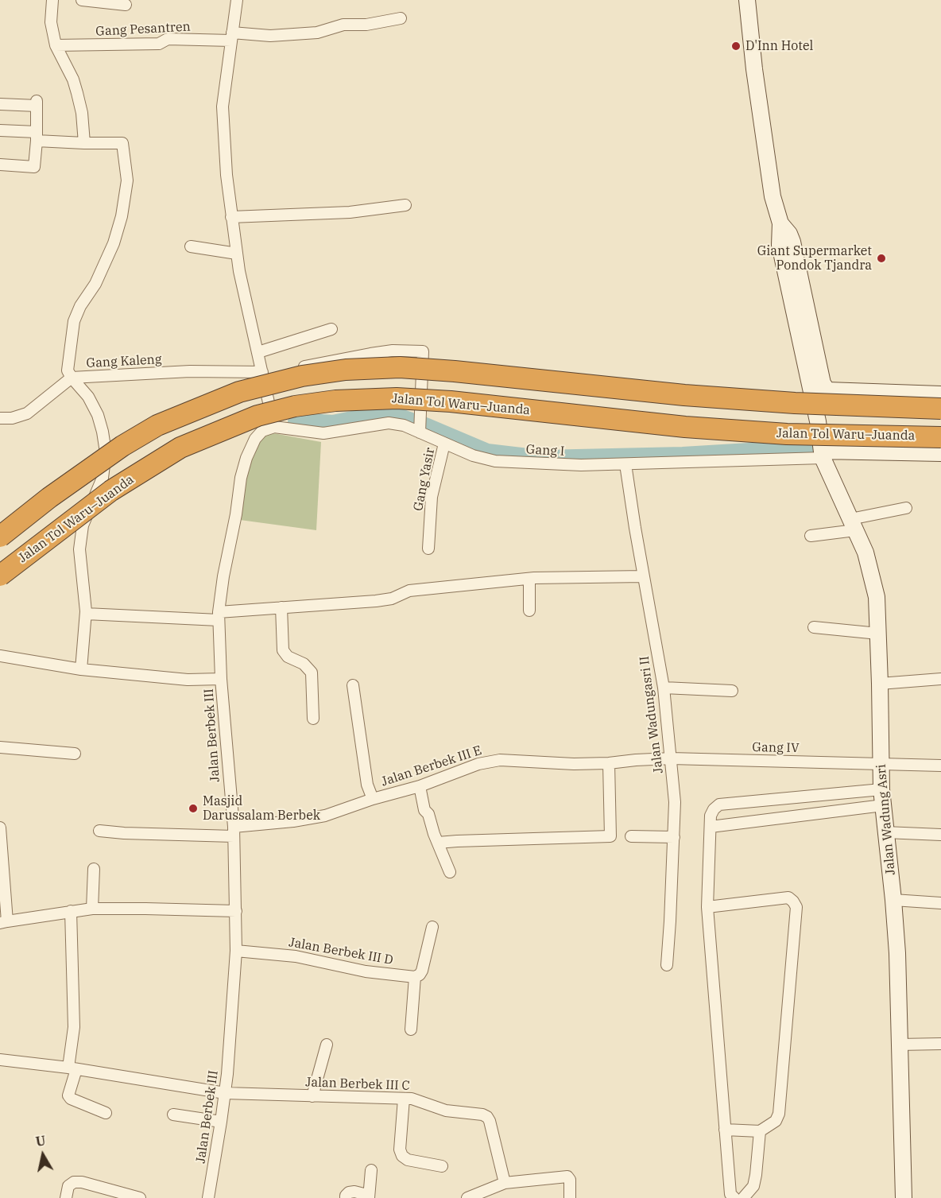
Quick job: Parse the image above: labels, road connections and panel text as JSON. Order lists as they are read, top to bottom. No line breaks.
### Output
{"streets":{"highway":["Jalan Tol Waru–Juanda"],"main road":["Jalan Wadung Asri"],"street":["Gang Pesantren","Gang Kaleng","Gang I","Gang Yasir","Jalan Wadungasri II","Jalan Berbek III","Gang IV","Jalan Berbek III E","Jalan Berbek III D","Jalan Berbek III C"]},"crossings":[["Gang Kaleng","Gang I"],["Gang I","Gang Yasir"],["Gang I","Jalan Wadungasri II"],["Gang I","Jalan Berbek III"],["Gang I","Jalan Wadung Asri"],["Jalan Wadungasri II","Gang IV"],["Jalan Wadungasri II","Jalan Berbek III E"],["Jalan Berbek III","Jalan Berbek III E"],["Jalan Berbek III","Jalan Berbek III D"],["Jalan Berbek III","Jalan Berbek III C"],["Gang IV","Jalan Berbek III E"],["Gang IV","Jalan Wadung Asri"]],"places":["D'Inn Hotel","Giant Supermarket Pondok Tjandra","Masjid Darussalam Berbek"],"north":"top"}
